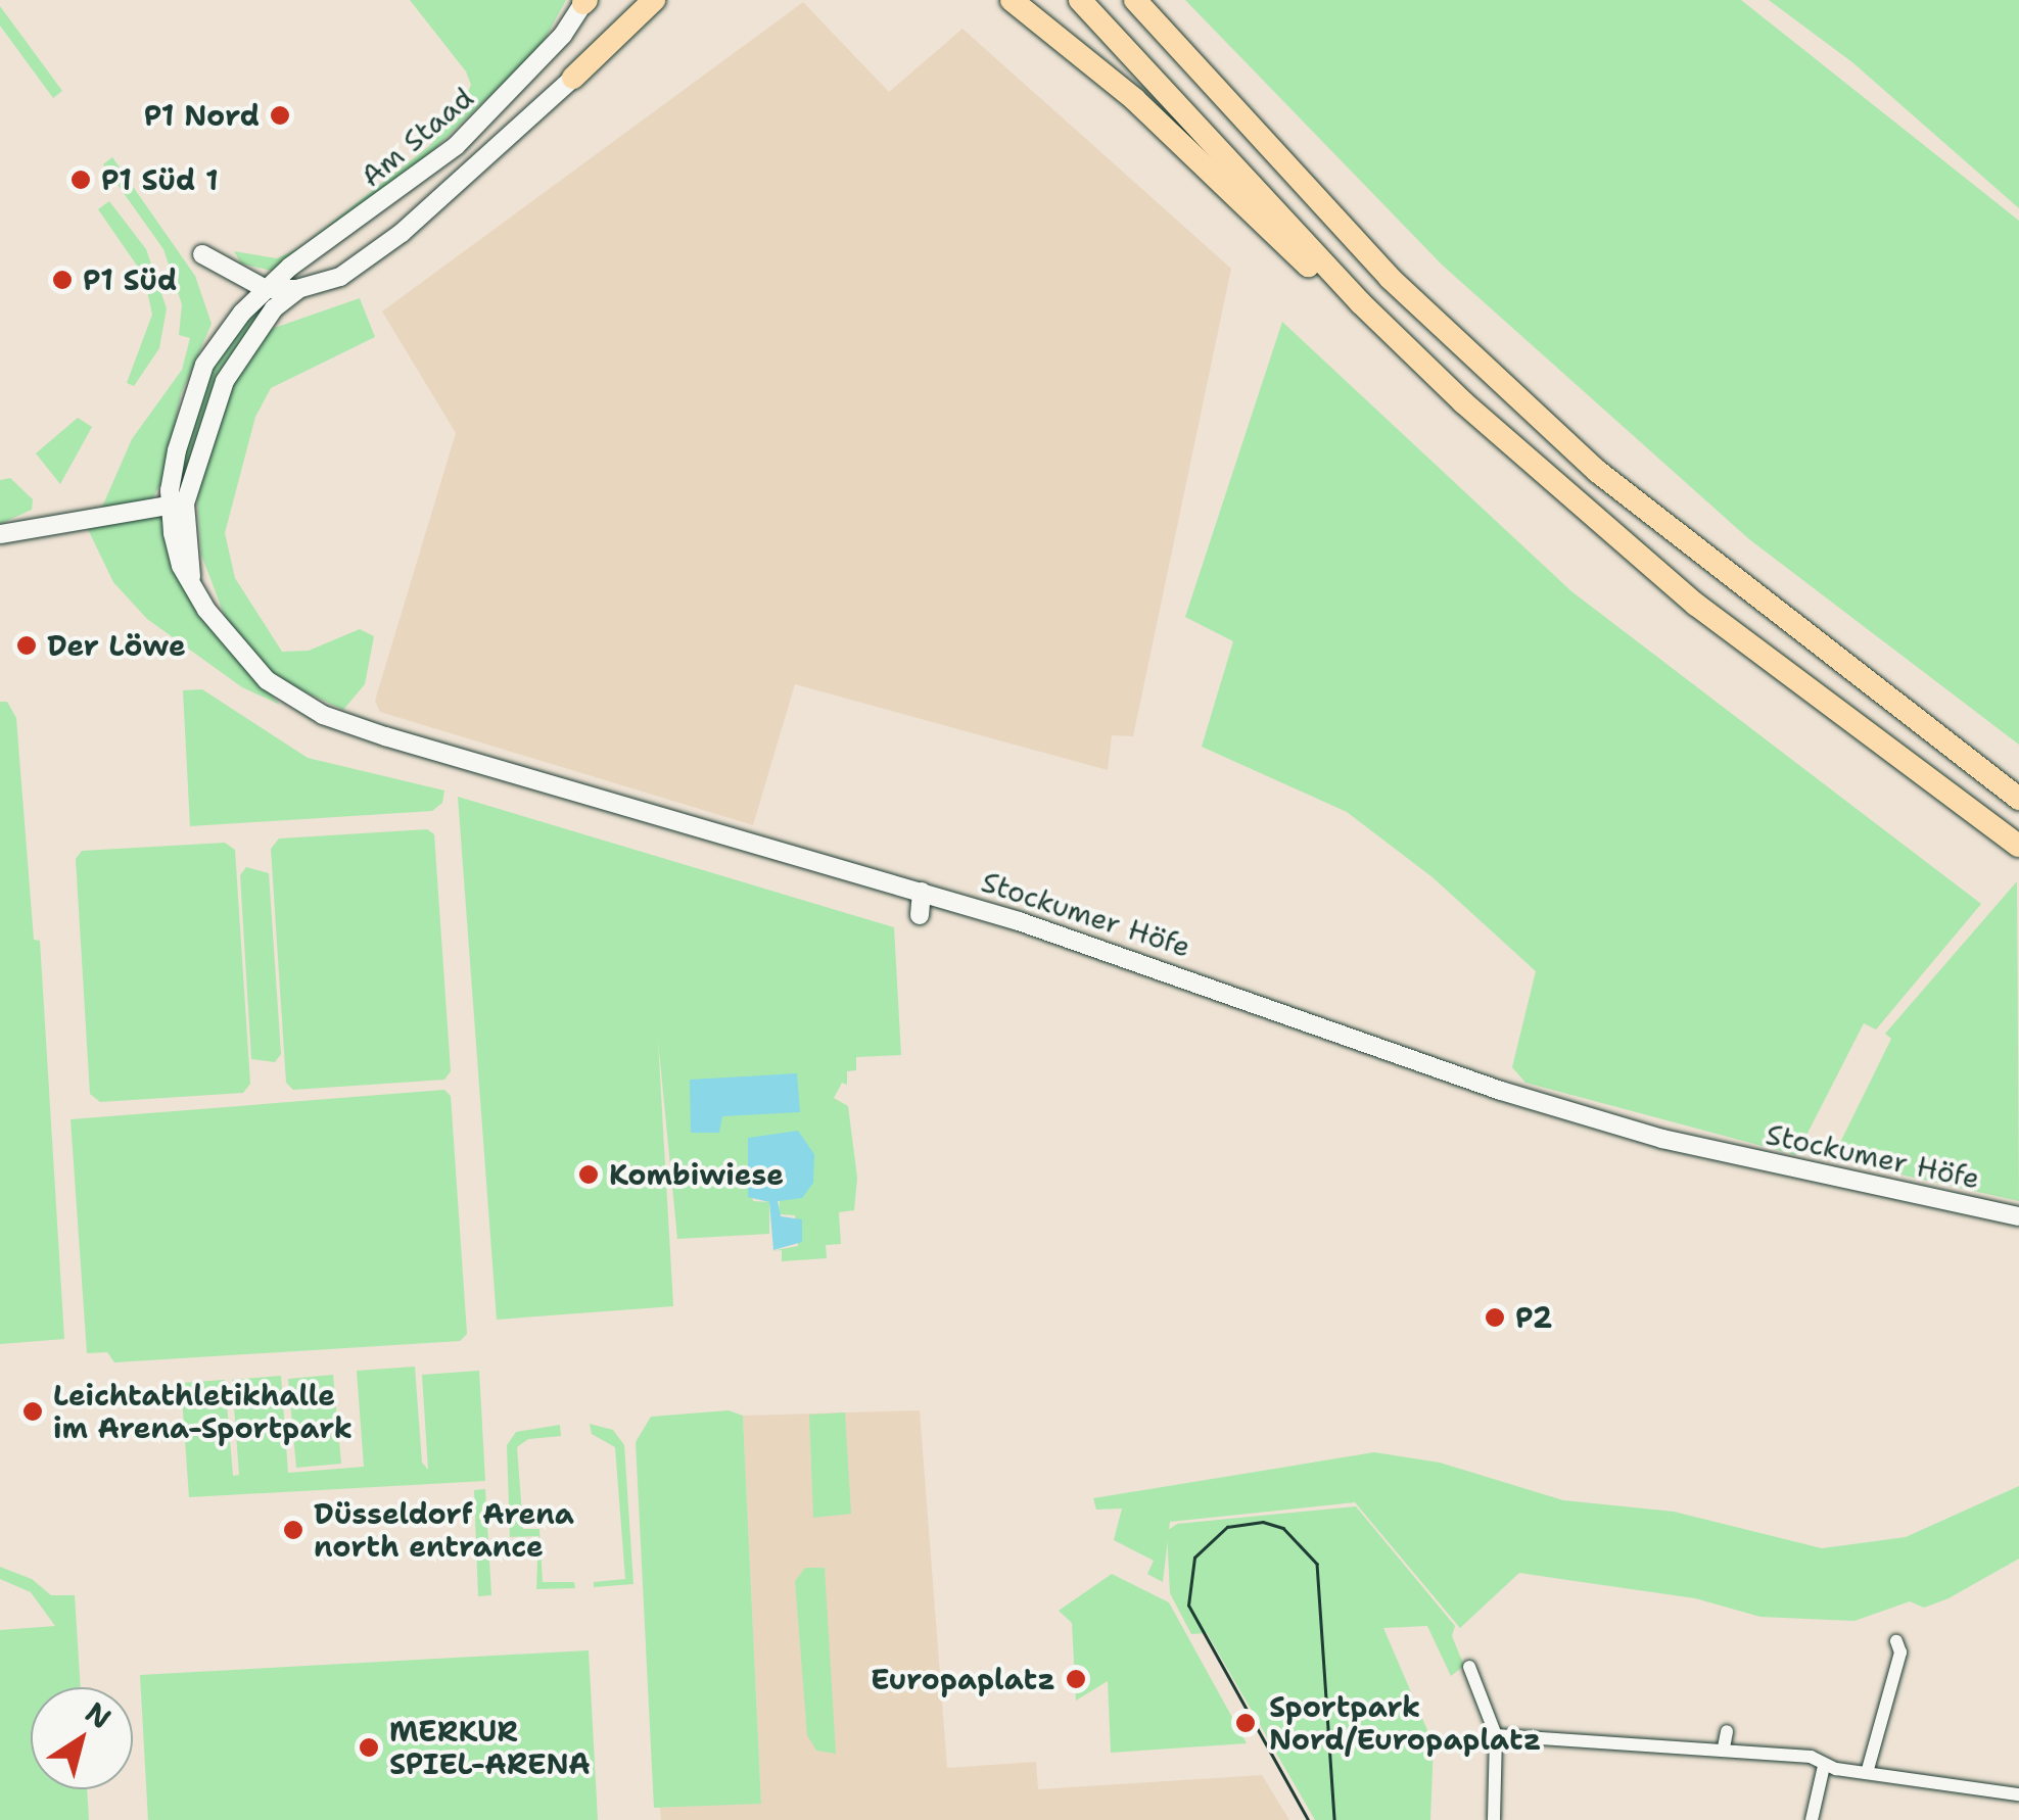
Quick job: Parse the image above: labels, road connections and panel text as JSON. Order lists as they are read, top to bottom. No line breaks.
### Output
{"streets":{"street":["Am Staad","Stockumer Höfe"]},"crossings":[["Am Staad","Stockumer Höfe"]],"places":["P1 Nord","P1 Süd 1","P1 Süd","Der Löwe","Kombiwiese","P2","Leichtathletikhalle im Arena-Sportpark","Düsseldorf Arena north entrance","Europaplatz","Sportpark Nord/Europaplatz","MERKUR SPIEL-ARENA"],"north":"top right"}
